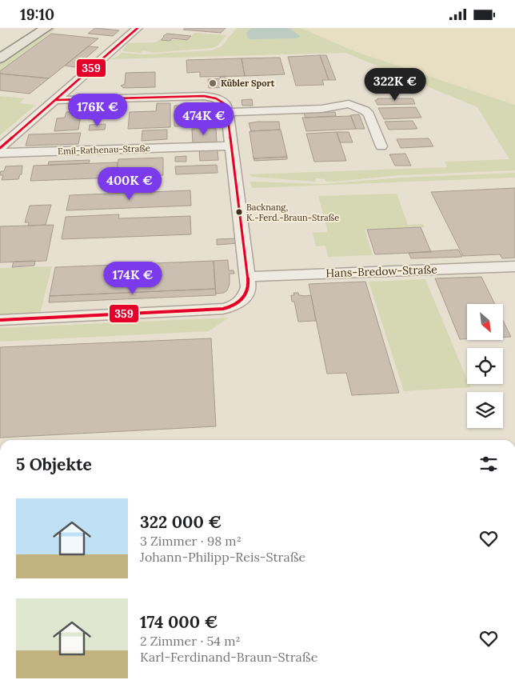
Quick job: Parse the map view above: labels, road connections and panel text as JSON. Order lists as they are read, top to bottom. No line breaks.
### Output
{"streets":{"street":["Emil-Rathenau-Straße","Hans-Bredow-Straße"]},"places":["Kübler Sport","Backnang, K.-Ferd.-Braun-Straße"],"lines":["transit line 359"],"north":"bottom right","page":{"status":"19:10","price":["322K €","176K €","474K €","400K €","174K €"],"heading":"5 Objekte","list":[{"name":"322 000 €","note":"3 Zimmer · 98 m² · Johann-Philipp-Reis-Straße"},{"name":"174 000 €","note":"2 Zimmer · 54 m² · Karl-Ferdinand-Braun-Straße"}]}}
